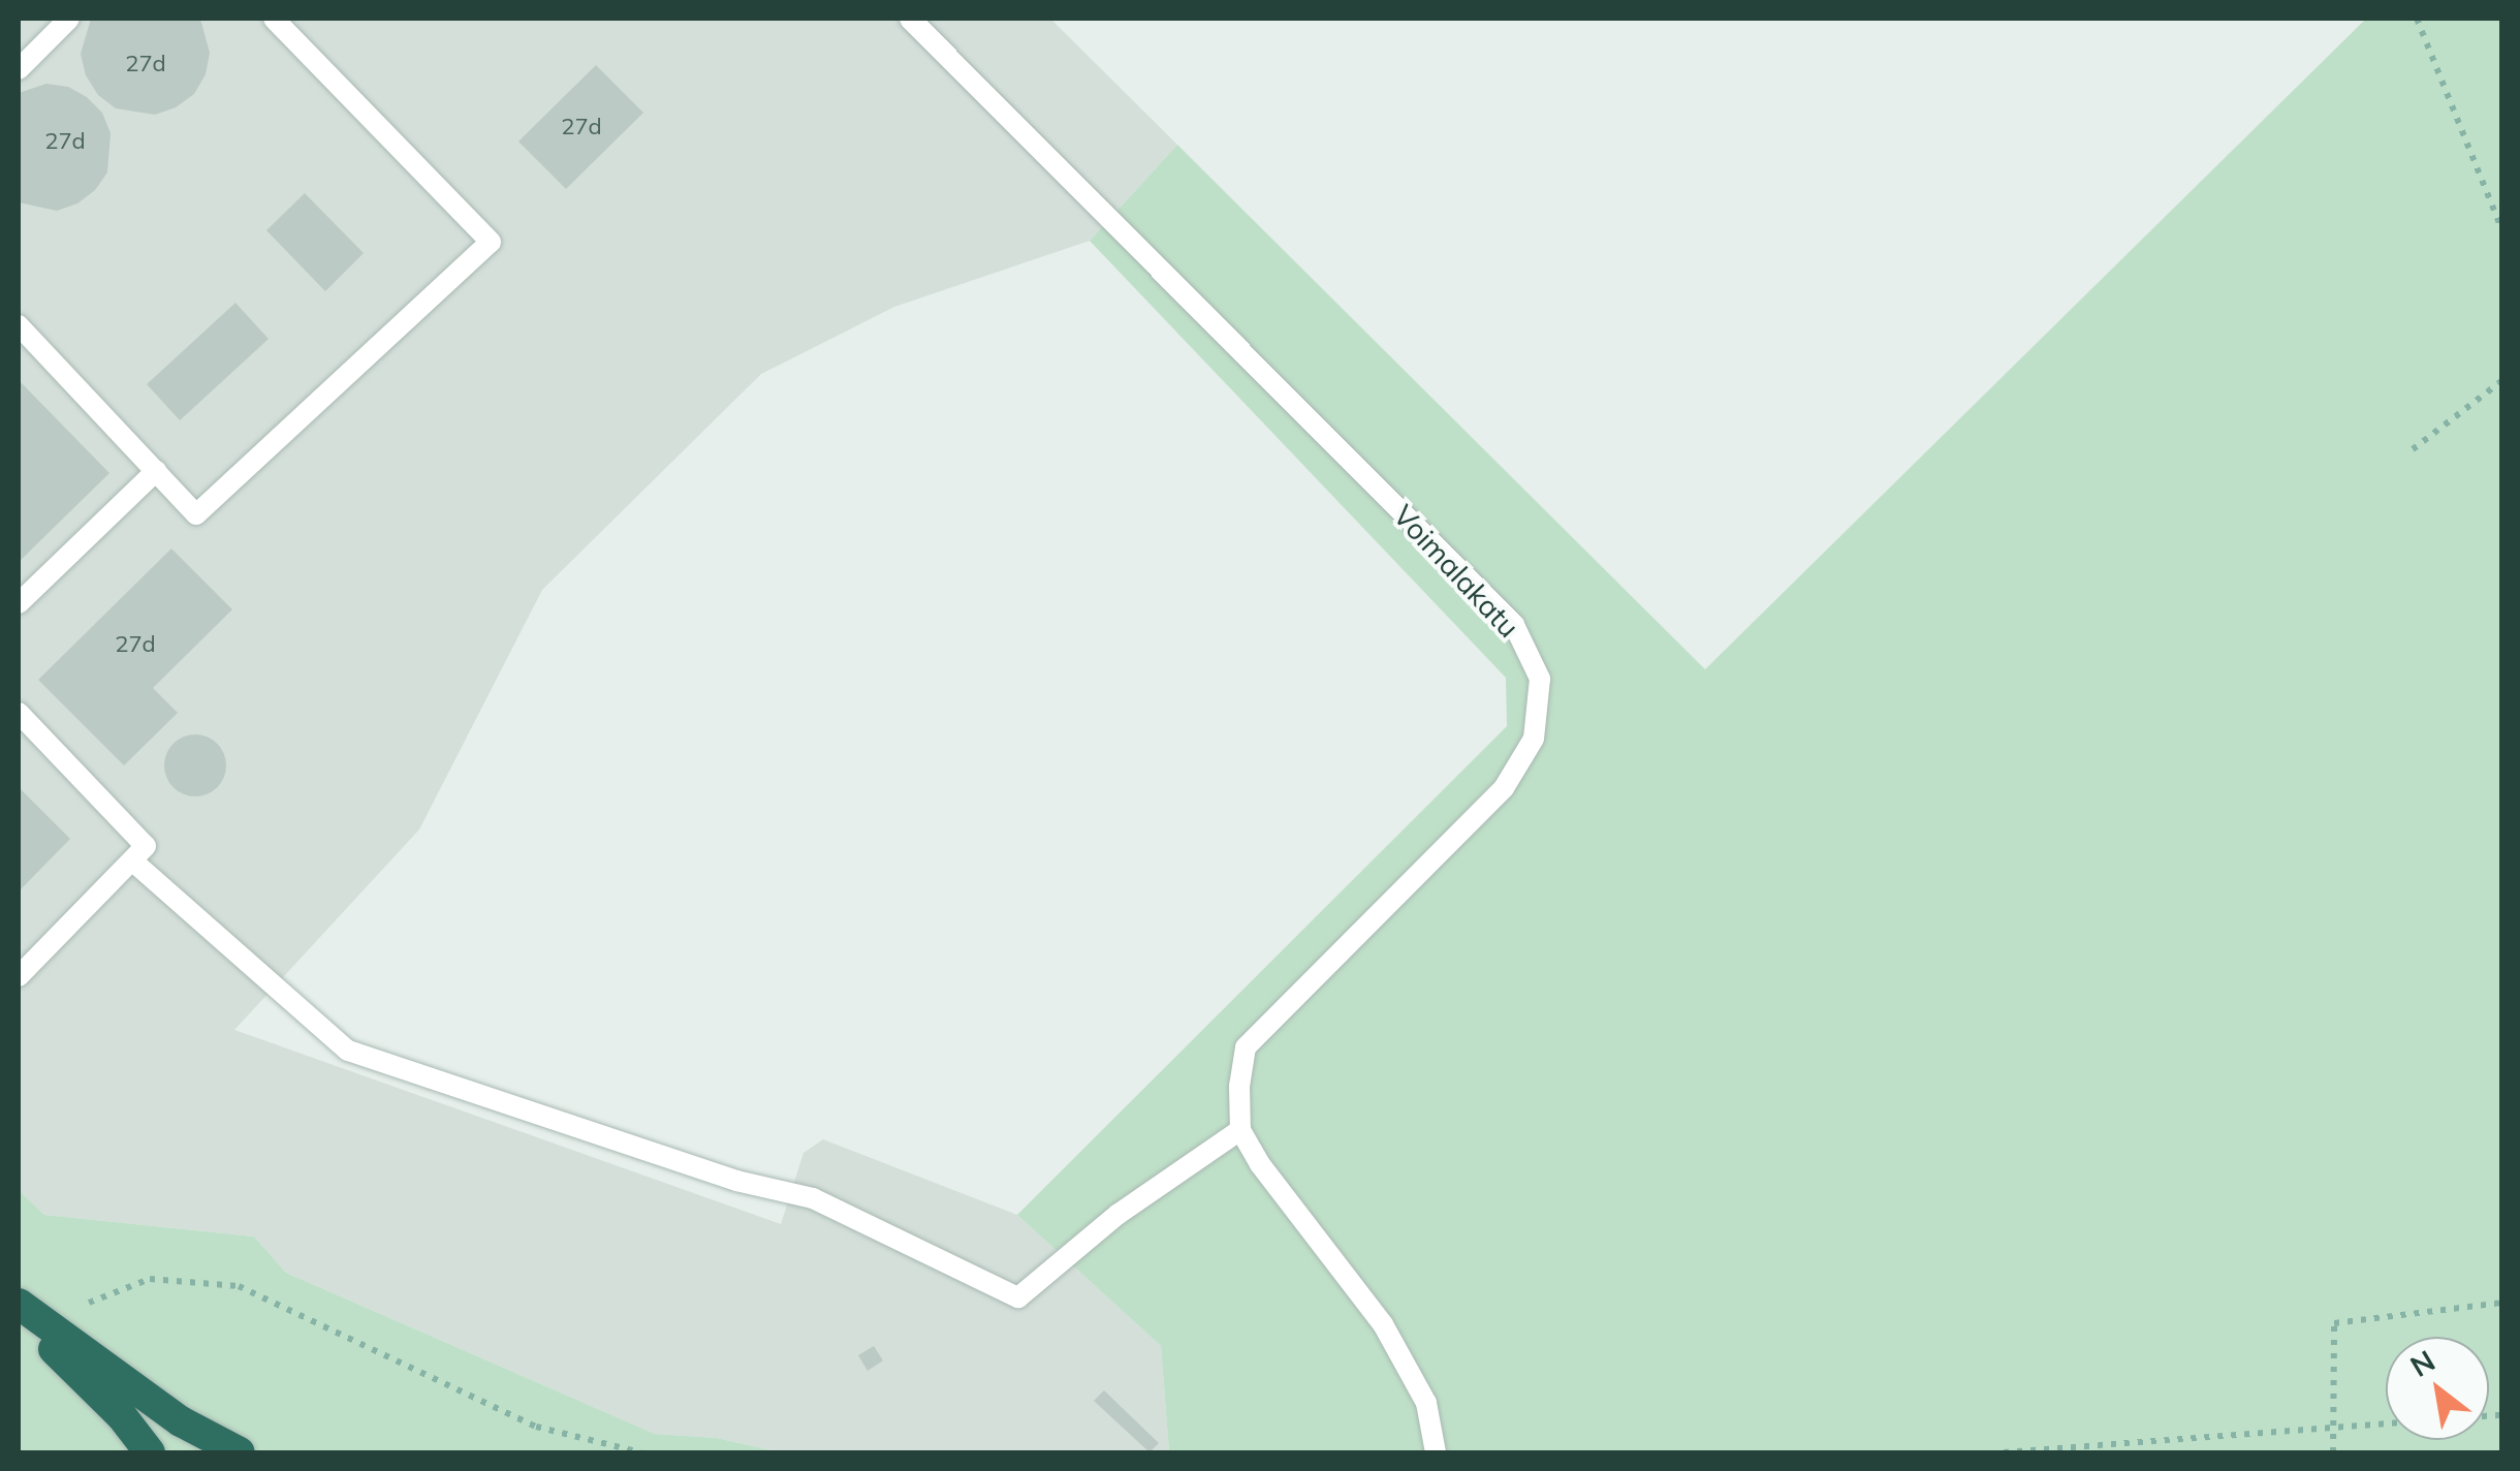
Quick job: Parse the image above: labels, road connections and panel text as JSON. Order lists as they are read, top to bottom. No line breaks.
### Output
{"streets":{"lane":["Voimalakatu"]},"house_numbers":["27d","27d","27d","27d"],"north":"top left"}
